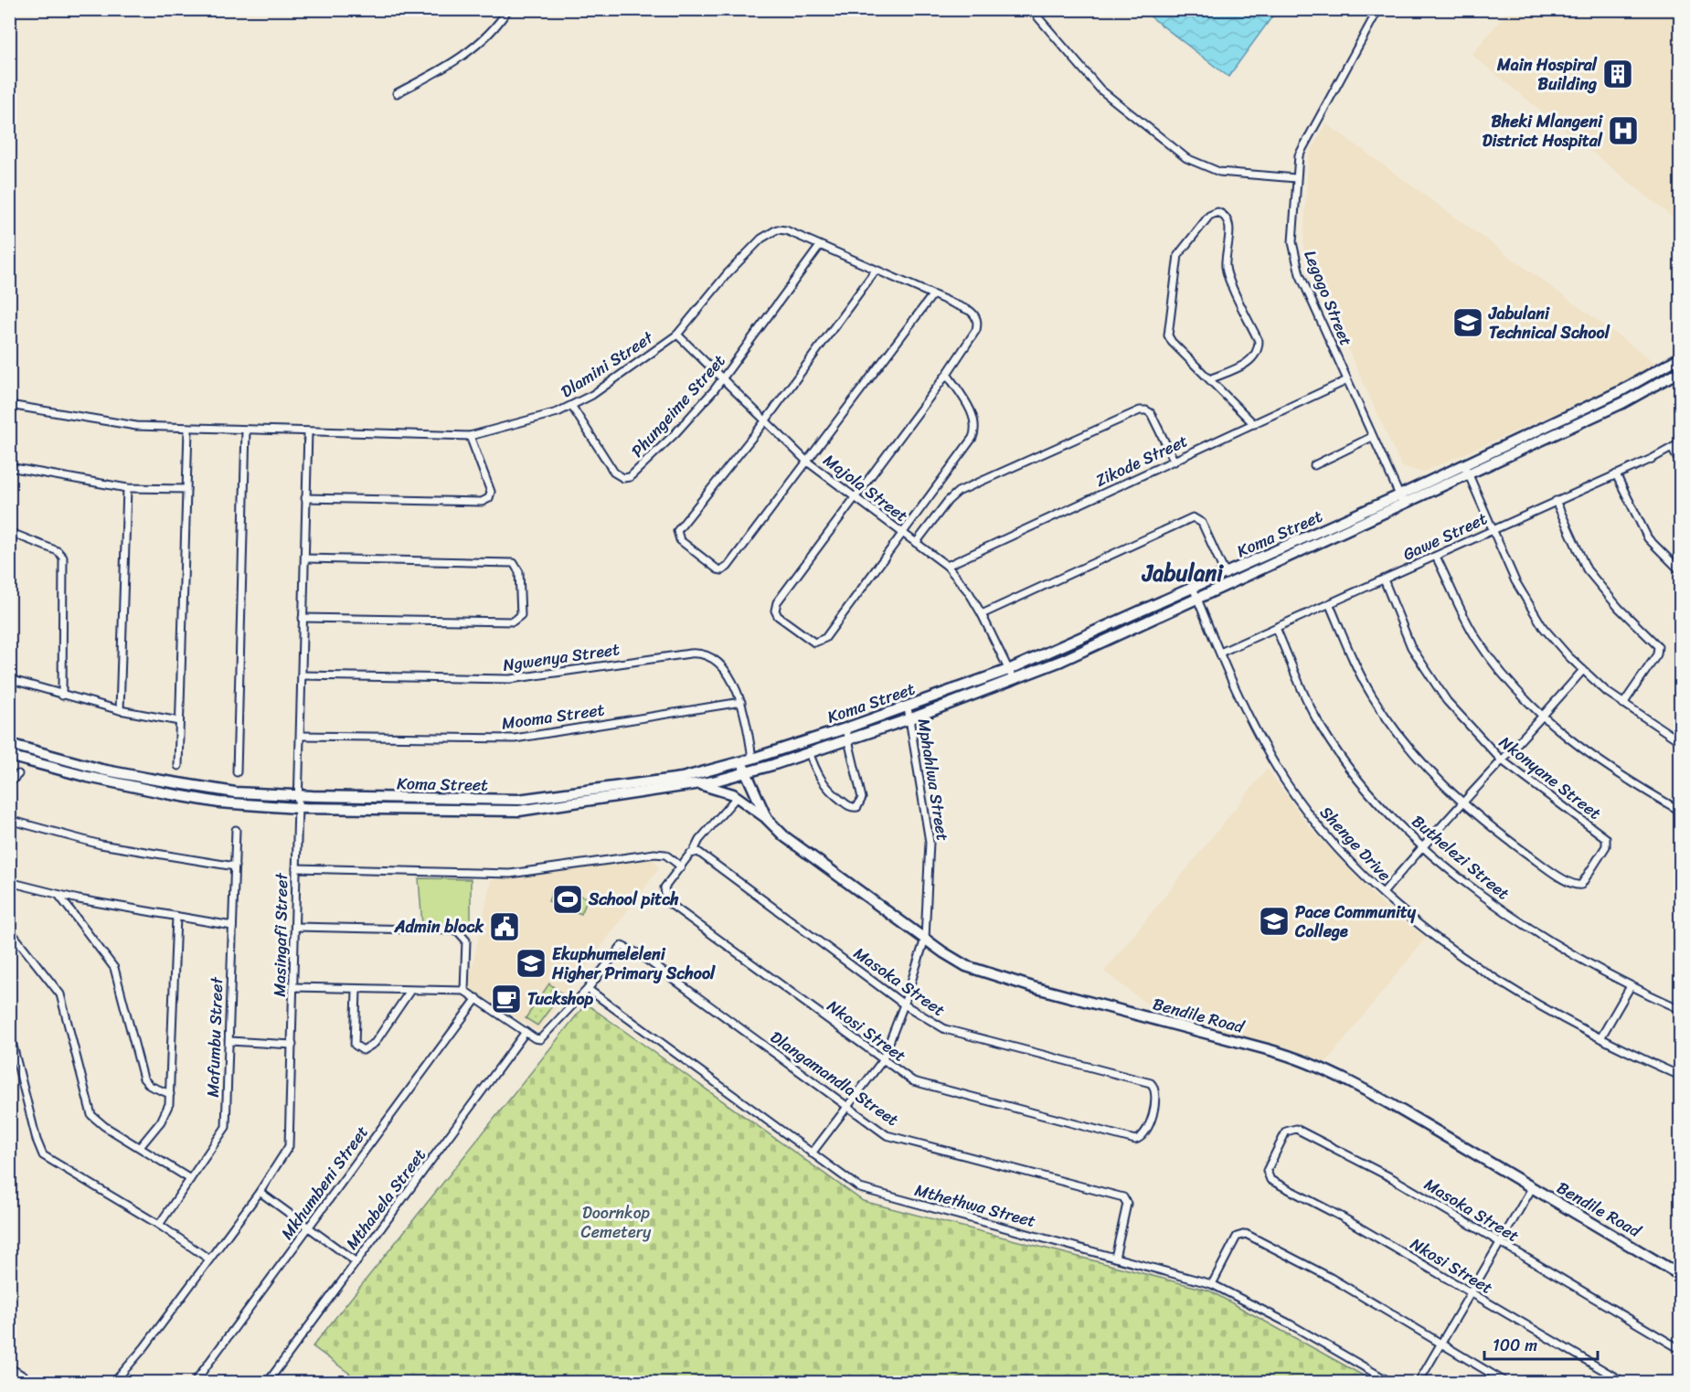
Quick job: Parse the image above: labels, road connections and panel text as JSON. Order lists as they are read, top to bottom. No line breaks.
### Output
{"streets":{"main road":["Koma Street","Bendile Road"],"street":["Legogo Street","Dlamini Street","Phungeime Street","Zikode Street","Majola Street","Gawe Street","Ngwenya Street","Mooma Street","Nkonyane Street","Mphahlwa Street","Shenge Drive","Buthelezi Street","Masingafi Street","Masoka Street","Nkosi Street","Mafumbu Street","Dlangamandla Street","Mkhumbeni Street","Mthabela Street","Mthethwa Street"]},"crossings":[["Legogo Street","Zikode Street"],["Legogo Street","Koma Street"],["Dlamini Street","Phungeime Street"],["Dlamini Street","Majola Street"],["Dlamini Street","Masingafi Street"],["Phungeime Street","Majola Street"],["Zikode Street","Majola Street"],["Majola Street","Koma Street"],["Koma Street","Ngwenya Street"],["Koma Street","Mphahlwa Street"],["Koma Street","Shenge Drive"],["Koma Street","Masingafi Street"],["Koma Street","Bendile Road"],["Gawe Street","Nkonyane Street"],["Gawe Street","Shenge Drive"],["Gawe Street","Buthelezi Street"],["Ngwenya Street","Mooma Street"],["Ngwenya Street","Masingafi Street"],["Ngwenya Street","Bendile Road"],["Mooma Street","Masingafi Street"],["Mphahlwa Street","Masoka Street"],["Mphahlwa Street","Bendile Road"],["Mphahlwa Street","Nkosi Street"],["Mphahlwa Street","Dlangamandla Street"],["Mphahlwa Street","Mthethwa Street"],["Masoka Street","Nkosi Street"],["Dlangamandla Street","Mthethwa Street"]],"districts":["Jabulani"],"parks":["Doornkop Cemetery"],"places":{"building":["Main Hospiral Building"],"hospital":["Bheki Mlangeni District Hospital"],"school or university":["Jabulani Technical School","Pace Community College","Ekuphumeleleni Higher Primary School"],"sports":["School pitch"],"public building":["Admin block"],"cafe":["Tuckshop"]},"scale_bar":"100 m"}
